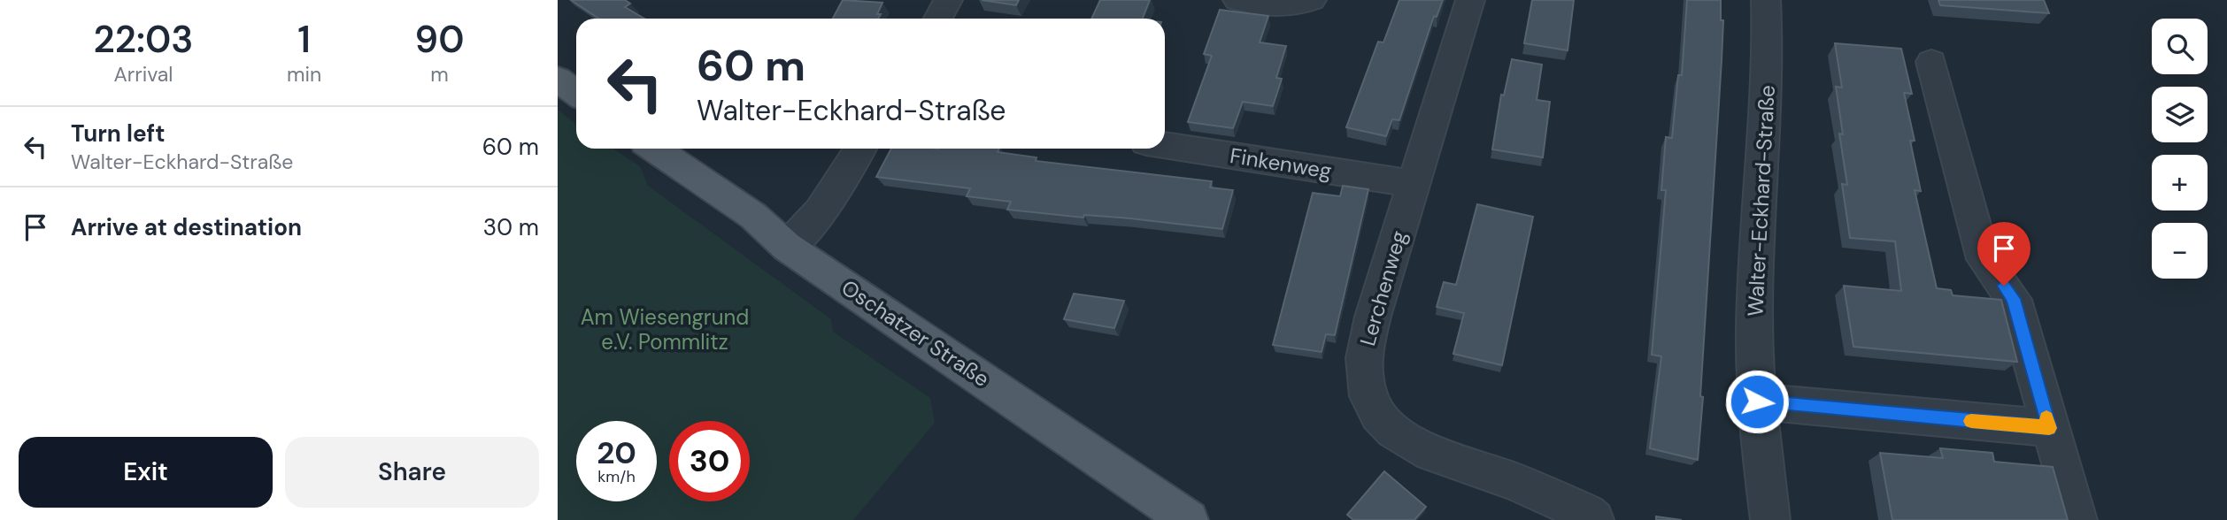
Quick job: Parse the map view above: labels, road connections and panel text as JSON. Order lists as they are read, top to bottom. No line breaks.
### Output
{"streets":{"main road":["Oschatzer Straße"],"street":["Finkenweg","Walter-Eckhard-Straße","Lerchenweg"]},"crossings":[["Finkenweg","Lerchenweg"]],"parks":["Am Wiesengrund e.V. Pommlitz"],"page":{"eta":["22:03","Arrival","1","min","90","m"],"map_buttons":["+","−"],"turn":["60 m","Walter-Eckhard-Straße"],"list":[{"name":"Turn left","note":"Walter-Eckhard-Straße","value":"60 m"},{"name":"Arrive at destination","value":"30 m"}],"speed":"20 km/h","limit":"30","buttons":["Exit","Share"]}}
